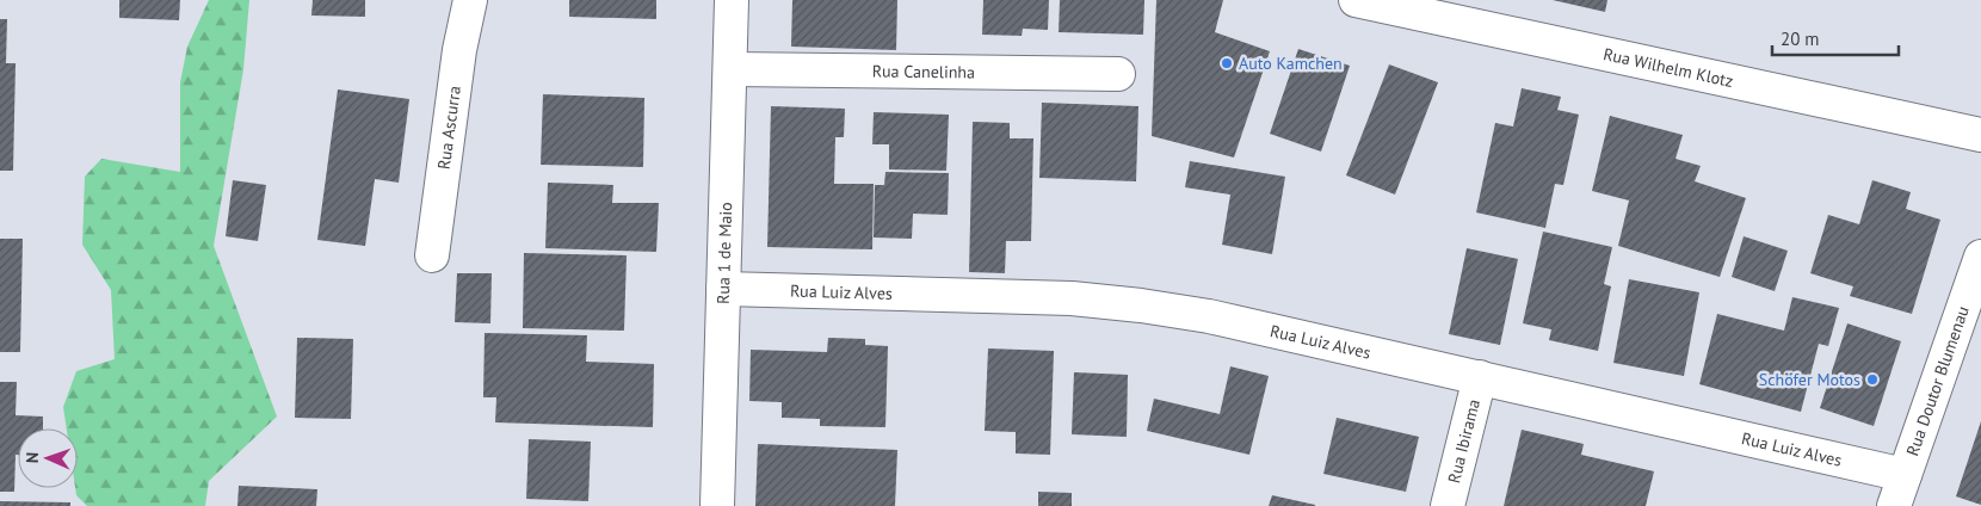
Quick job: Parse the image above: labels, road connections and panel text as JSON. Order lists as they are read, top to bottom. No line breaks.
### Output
{"streets":{"street":["Rua Wilhelm Klotz","Rua Canelinha","Rua Ascurra","Rua 1 de Maio","Rua Luiz Alves","Rua Doutor Blumenau","Rua Ibirama"]},"crossings":[["Rua Canelinha","Rua 1 de Maio"],["Rua 1 de Maio","Rua Luiz Alves"],["Rua Luiz Alves","Rua Doutor Blumenau"],["Rua Luiz Alves","Rua Ibirama"]],"places":["Auto Kamchen","Schöfer Motos"],"scale_bar":"20 m","north":"left"}
